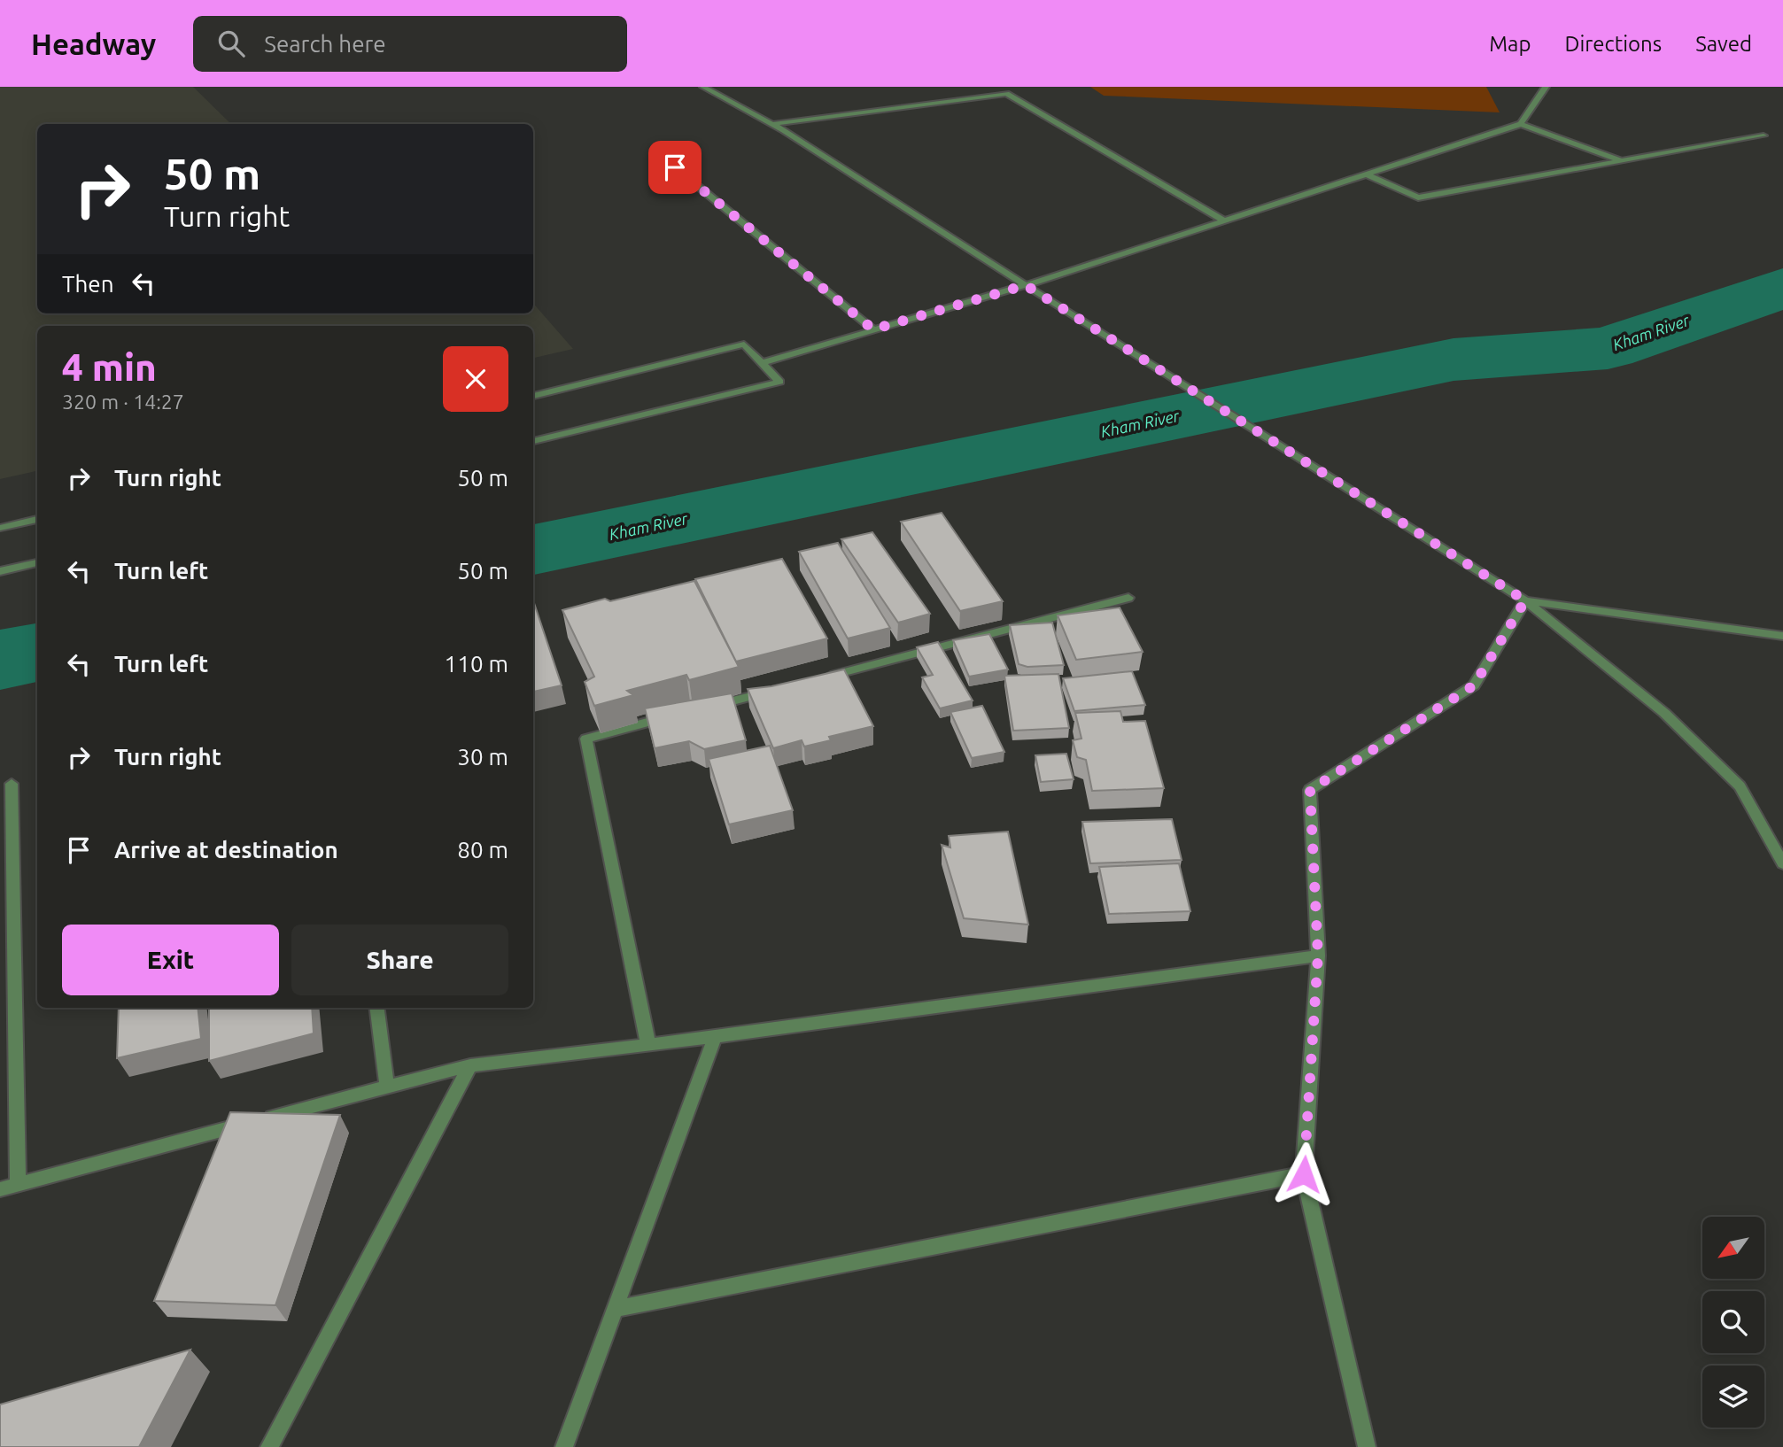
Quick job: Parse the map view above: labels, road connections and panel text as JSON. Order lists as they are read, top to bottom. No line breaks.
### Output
{"water":["Kham River"],"north":"bottom left","page":{"header":"Headway","search":"Search here","nav":["Map","Directions","Saved"],"turn":["50 m","Turn right"],"then":"Then","heading":["4 min","320 m · 14:27"],"list":[{"name":"Turn right","value":"50 m"},{"name":"Turn left","value":"50 m"},{"name":"Turn left","value":"110 m"},{"name":"Turn right","value":"30 m"},{"name":"Arrive at destination","value":"80 m"}],"buttons":["Exit","Share"]}}
